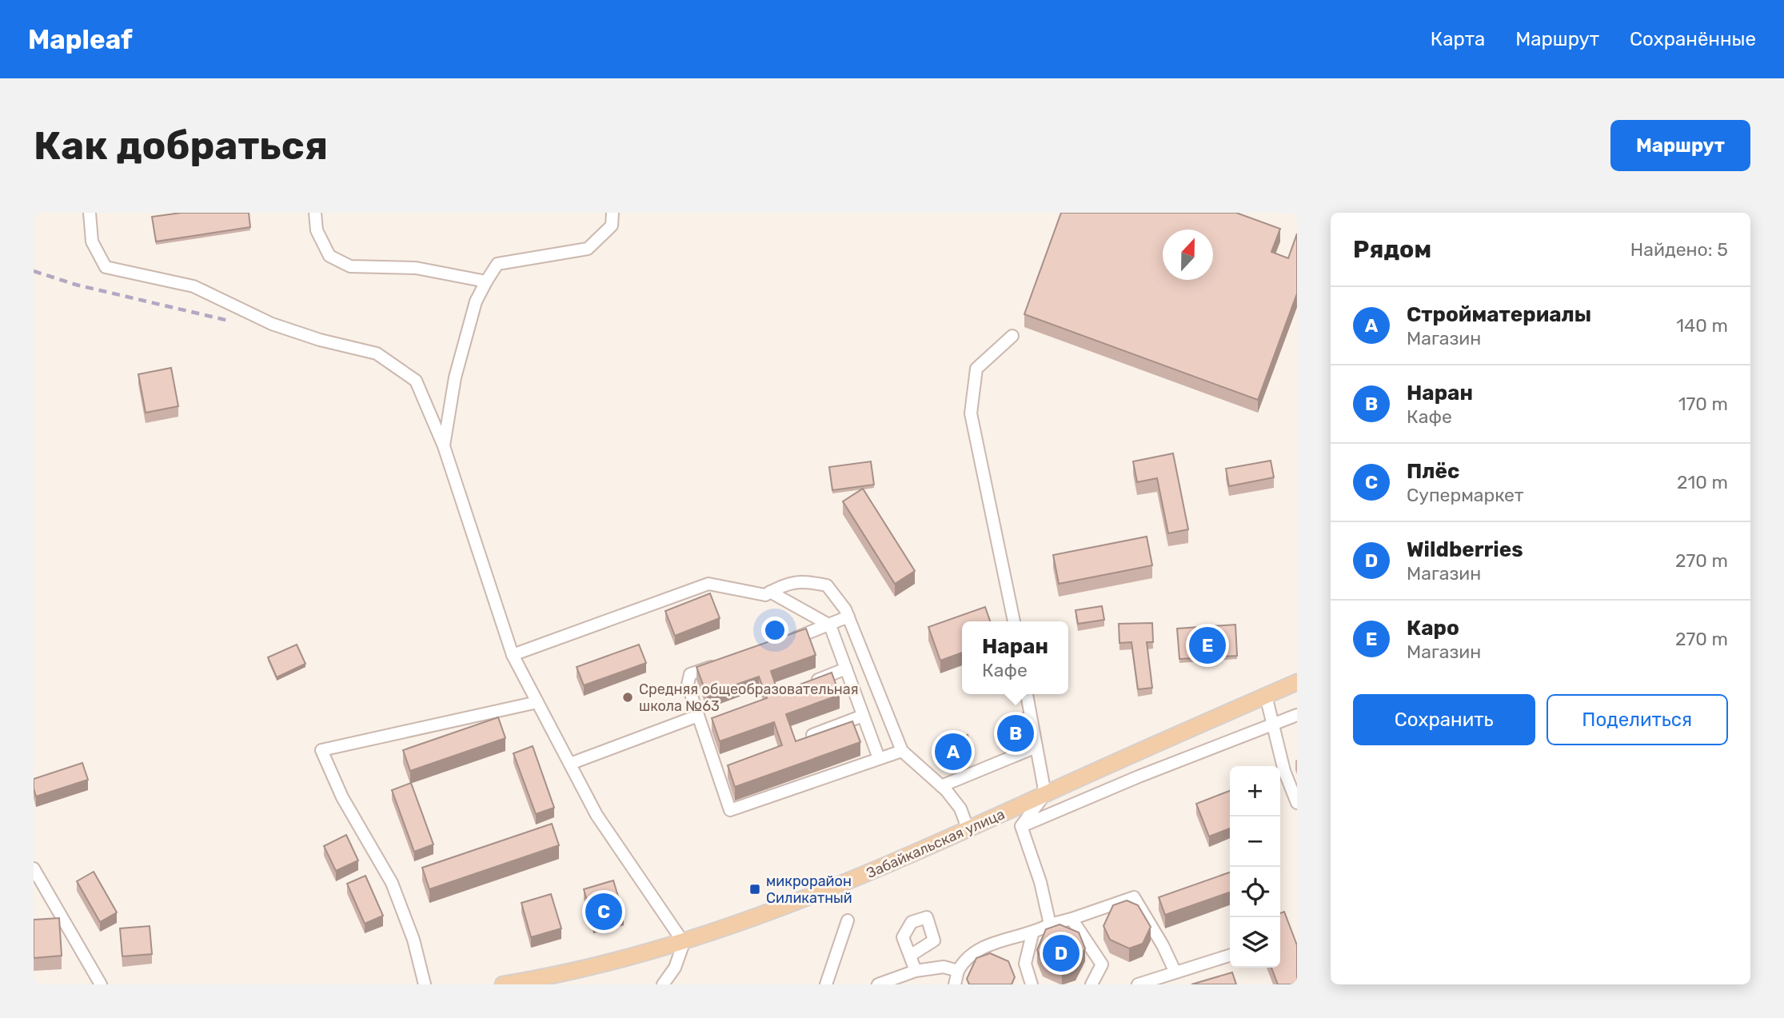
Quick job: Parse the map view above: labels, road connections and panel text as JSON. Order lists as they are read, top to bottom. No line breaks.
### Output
{"streets":{"main road":["Забайкальская улица"]},"places":{"other":["Средняя общеобразовательная школа №63"],"transit":["микрорайон Силикатный"]},"north":"top","page":{"header":"Mapleaf","nav":["Карта","Маршрут","Сохранённые"],"buttons":["Маршрут",["Сохранить","Поделиться"]],"title":"Как добраться","heading":["Рядом","Найдено: 5"],"list":[{"mark":"A","name":"Стройматериалы","note":"Магазин","value":"140 m"},{"mark":"B","name":"Наран","note":"Кафе","value":"170 m"},{"mark":"C","name":"Плёс","note":"Супермаркет","value":"210 m"},{"mark":"D","name":"Wildberries","note":"Магазин","value":"270 m"},{"mark":"E","name":"Каро","note":"Магазин","value":"270 m"}],"popup":["Наран","Кафе"],"pins":["E","B","A","C","D"],"map_buttons":["+","−"]}}
